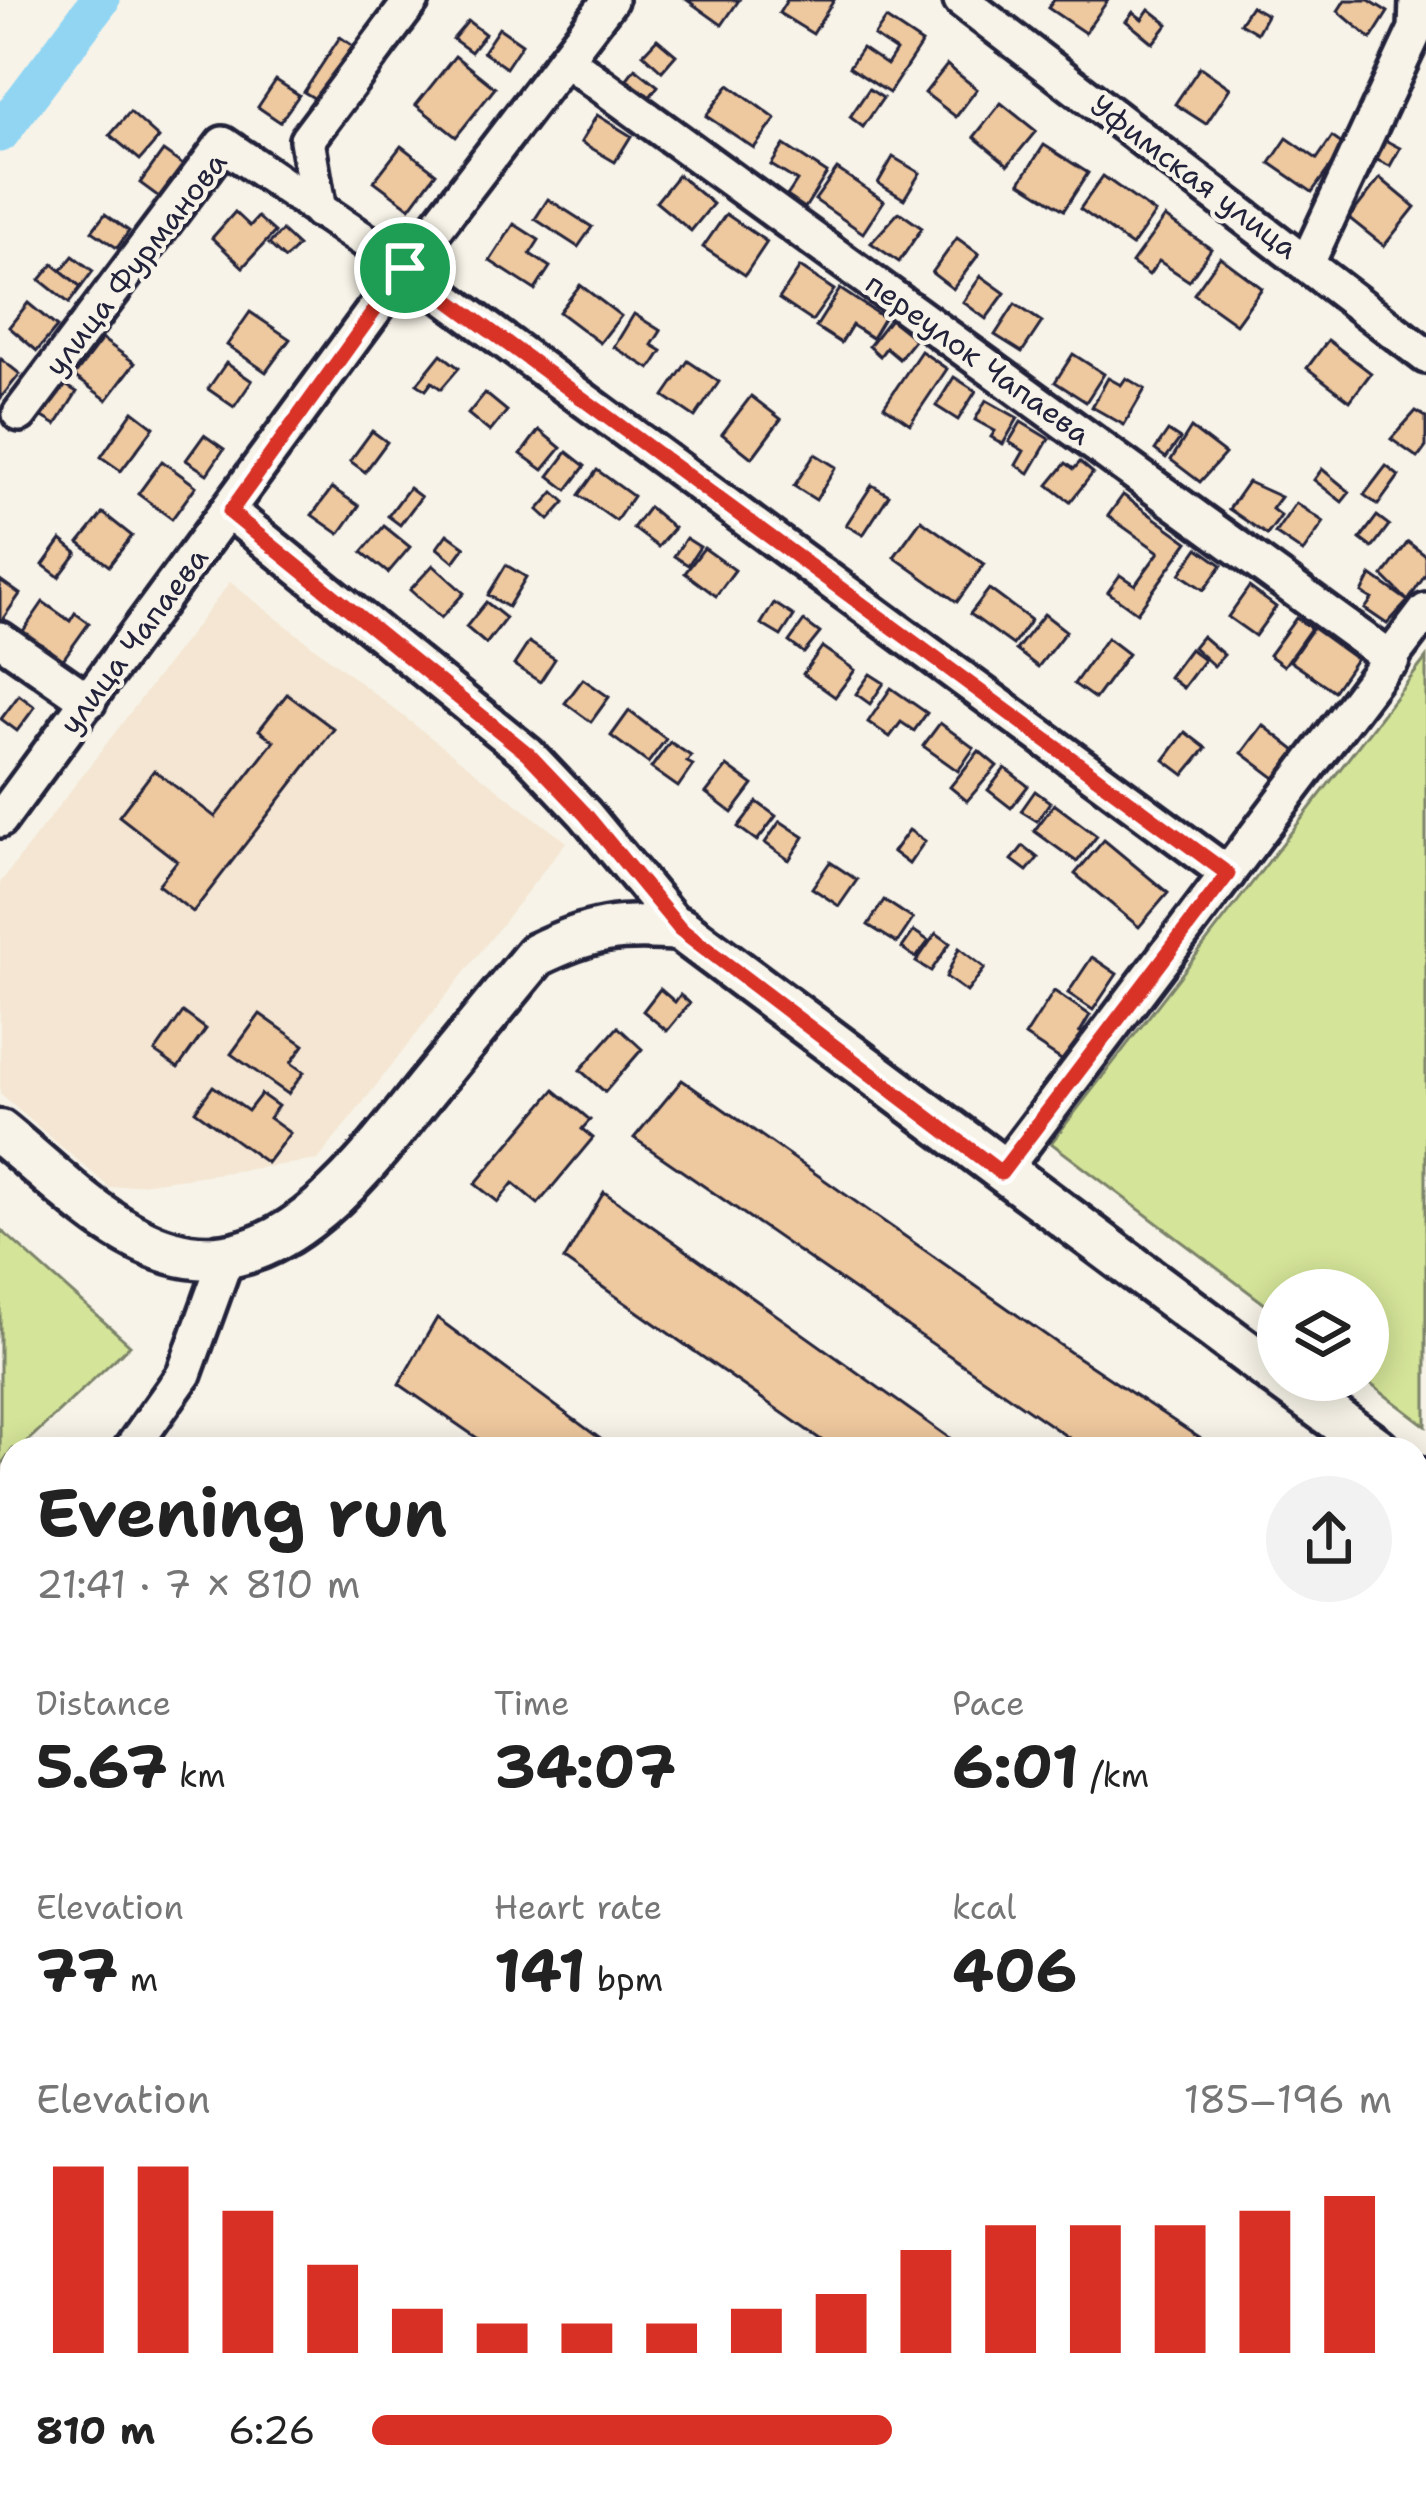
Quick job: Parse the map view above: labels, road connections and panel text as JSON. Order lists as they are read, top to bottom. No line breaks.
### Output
{"streets":{"street":["Уфимская улица","улица Фурманова","переулок Чапаева","улица Чапаева"]},"crossings":[["улица Фурманова","улица Чапаева"],["переулок Чапаева","улица Чапаева"]],"page":{"heading":["Evening run","21:41 · 7 × 810 m"],"stats":[["Distance","5.67 km"],["Time","34:07"],["Pace","6:01 /km"],["Elevation","77 m"],["Heart rate","141 bpm"],["kcal","406"]],"chart":["Elevation","185–196 m"],"list":[{"name":"810 m","note":"6:26"}]}}
